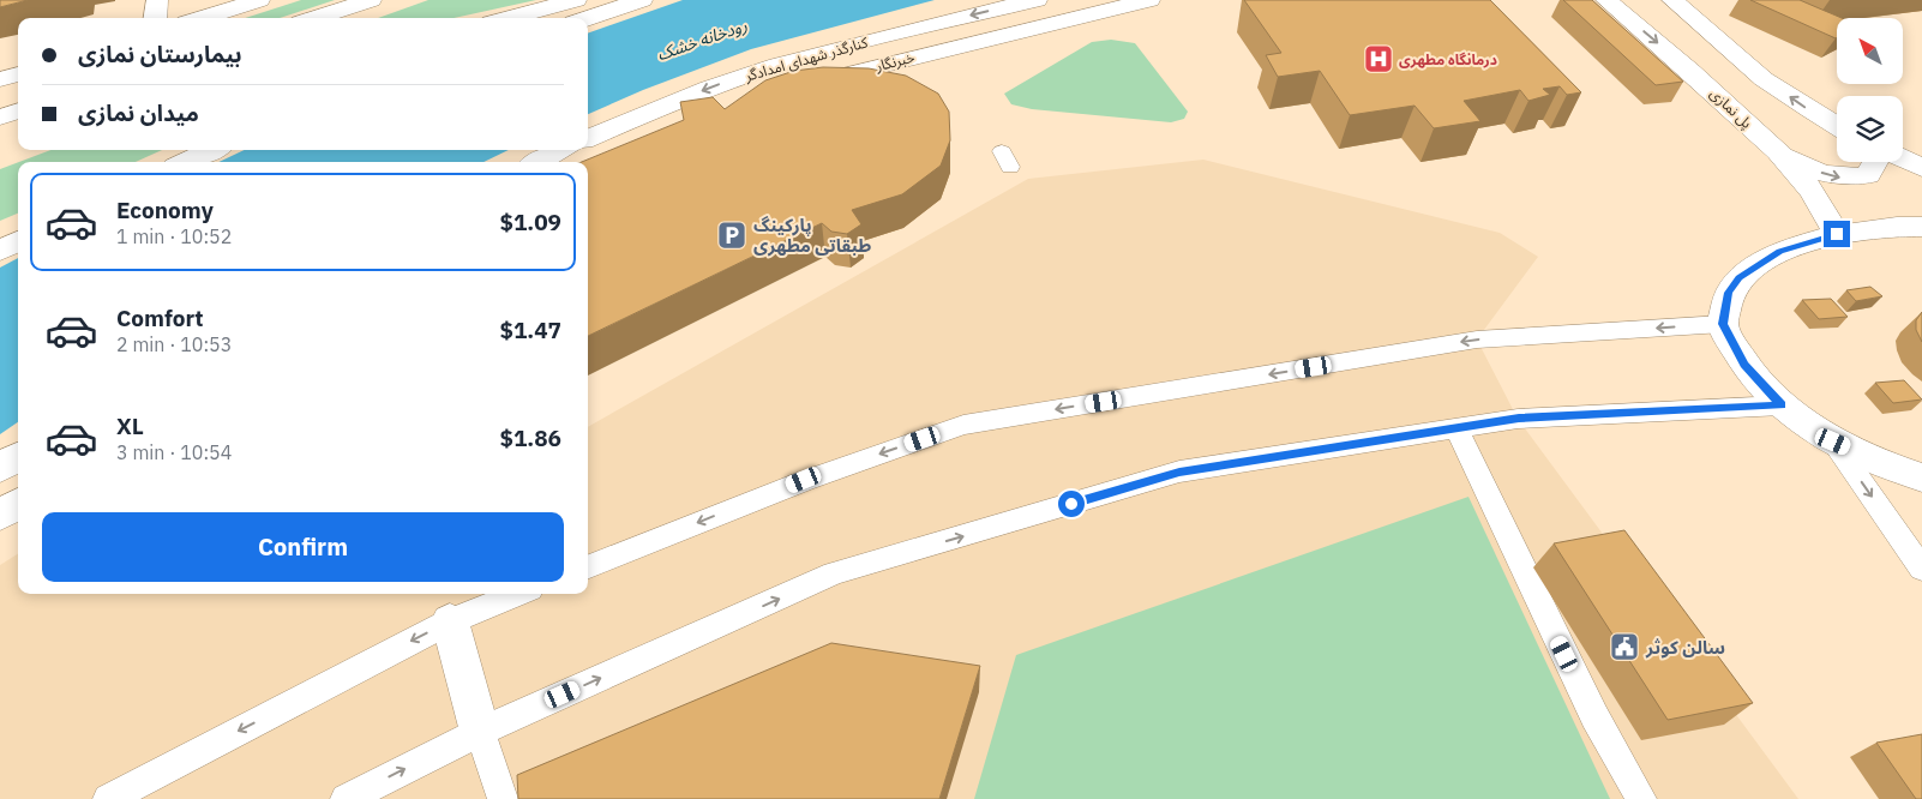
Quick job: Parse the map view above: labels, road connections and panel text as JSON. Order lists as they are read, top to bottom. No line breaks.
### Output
{"streets":{"main road":["کنارگذر شهدای امدادگر","خبرنگار","پل نمازی"]},"one_way":["کنارگذر شهدای امدادگر"],"water":["رودخانه خشک"],"places":{"hospital":["درمانگاه مطهری"],"parking":["پارکینگ طبقاتی مطهری"],"public building":["سالن کوثر"]},"north":"top left","page":{"banner":["بیمارستان نمازی","میدان نمازی"],"list":[{"name":"Economy","note":"1 min · 10:52","value":"$1.09"},{"name":"Comfort","note":"2 min · 10:53","value":"$1.47"},{"name":"XL","note":"3 min · 10:54","value":"$1.86"}],"buttons":"Confirm"}}
